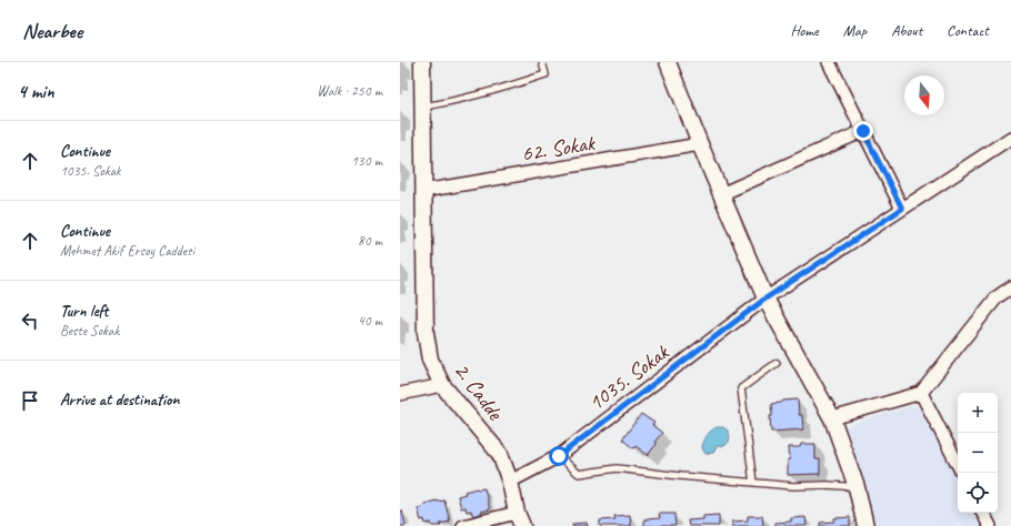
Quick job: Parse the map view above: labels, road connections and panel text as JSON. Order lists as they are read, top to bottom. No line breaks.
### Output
{"streets":{"street":["62. Sokak","1035. Sokak","2. Cadde"]},"crossings":[["62. Sokak","2. Cadde"],["1035. Sokak","2. Cadde"]],"north":"bottom","page":{"header":"Nearbee","nav":["Home","Map","About","Contact"],"heading":["4 min","Walk · 250 m"],"list":[["Continue","1035. Sokak","130 m"],["Continue","Mehmet Akif Ersoy Caddesi","80 m"],["Turn left","Beste Sokak","40 m"],"Arrive at destination"],"map_buttons":["+","−"]}}
